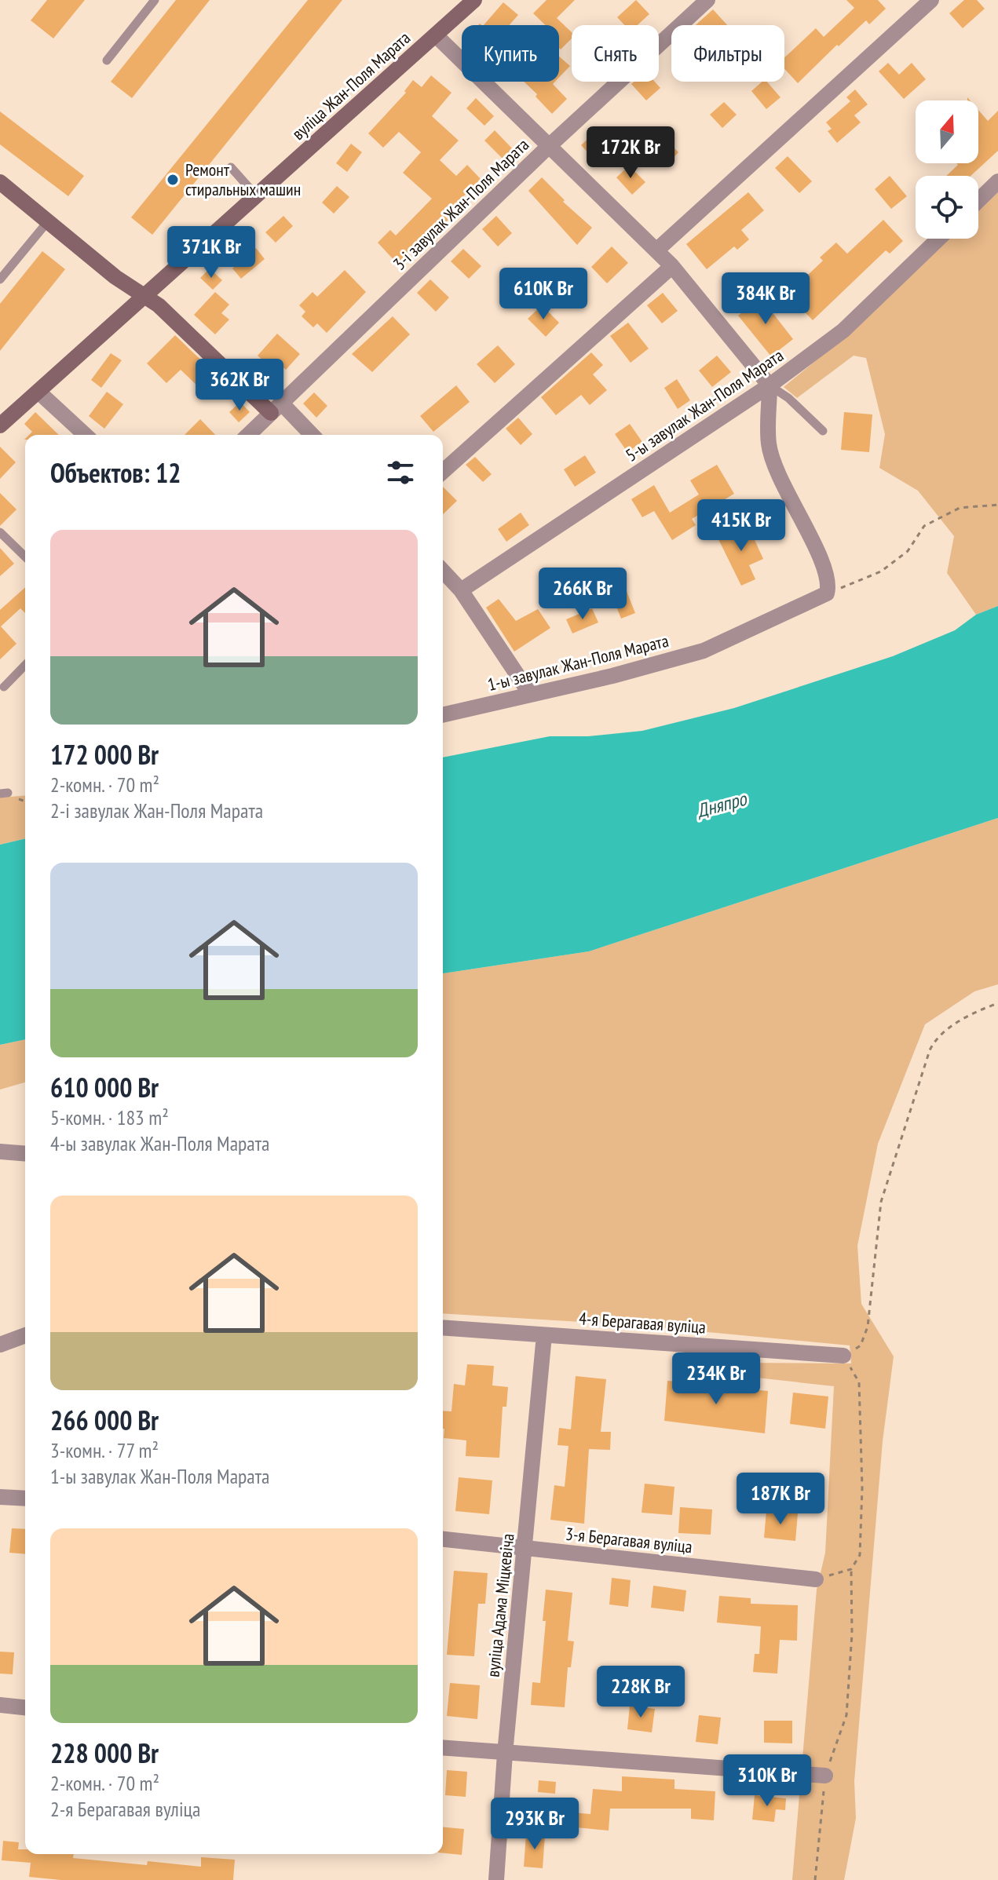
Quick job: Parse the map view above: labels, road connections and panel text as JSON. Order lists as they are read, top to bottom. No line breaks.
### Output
{"streets":{"street":["вуліца Жан-Поля Марата","3-і завулак Жан-Поля Марата","5-ы завулак Жан-Поля Марата","1-ы завулак Жан-Поля Марата","4-я Берагавая вуліца","3-я Берагавая вуліца","вуліца Адама Міцкевіча"]},"crossings":[["4-я Берагавая вуліца","вуліца Адама Міцкевіча"],["3-я Берагавая вуліца","вуліца Адама Міцкевіча"]],"water":["Дняпро"],"places":["Ремонт стиральных машин"],"north":"top","page":{"chip":["Купить","Снять","Фильтры"],"price":["172K Br","371K Br","610K Br","384K Br","362K Br","415K Br","266K Br","234K Br","187K Br","228K Br","310K Br","293K Br"],"heading":"Объектов: 12","list":[{"name":"172 000 Br","note":"2-комн. · 70 m² · 2-і завулак Жан-Поля Марата"},{"name":"610 000 Br","note":"5-комн. · 183 m² · 4-ы завулак Жан-Поля Марата"},{"name":"266 000 Br","note":"3-комн. · 77 m² · 1-ы завулак Жан-Поля Марата"},{"name":"228 000 Br","note":"2-комн. · 70 m² · 2-я Берагавая вуліца"}]}}
